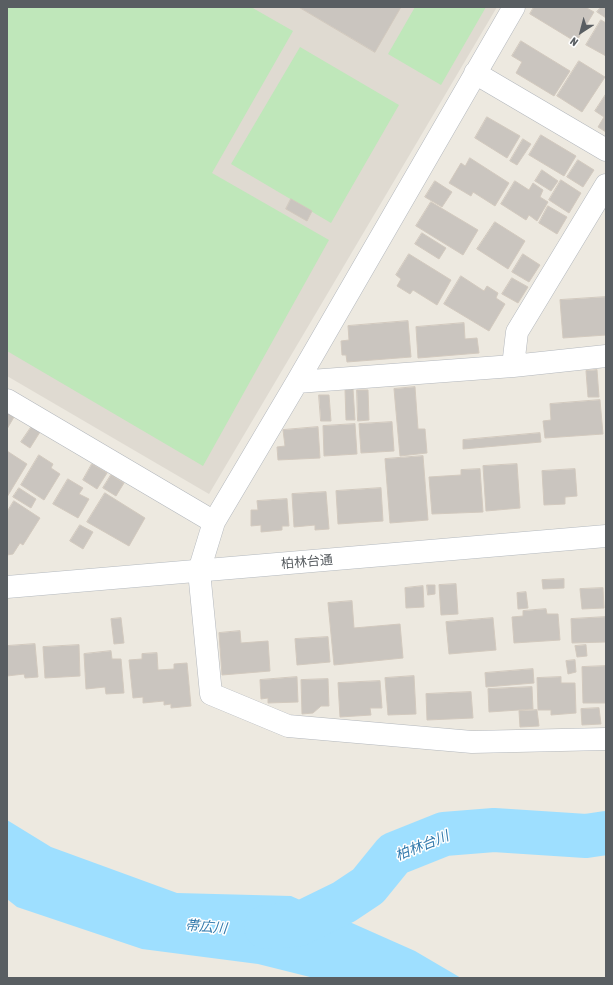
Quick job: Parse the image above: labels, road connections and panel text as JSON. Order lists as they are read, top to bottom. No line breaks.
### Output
{"streets":{"street":["柏林台通"]},"water":["柏林台川","帯広川"],"north":"bottom left"}
